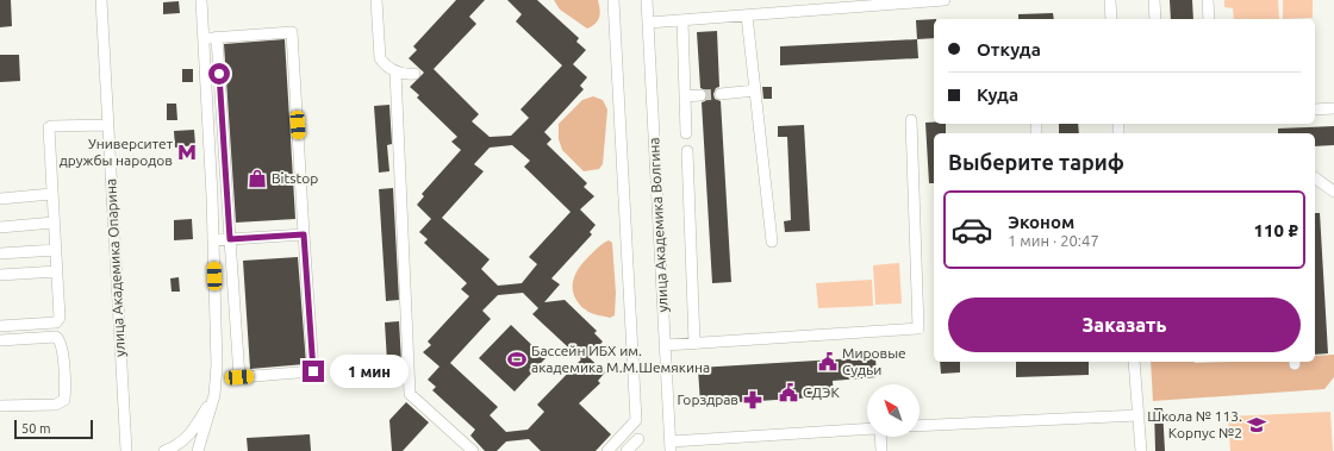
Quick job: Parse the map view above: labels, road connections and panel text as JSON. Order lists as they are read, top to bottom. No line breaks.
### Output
{"streets":{"street":["улица Академика Волгина","улица Академика Опарина"]},"places":{"metro station":["Университет дружбы народов"],"shop":["Bitstop"],"sports":["Бассейн ИБХ им. академика М.М.Шемякина"],"public building":["Мировые Судьи","СДЭК"],"pharmacy":["Горздрав"],"school or university":["Школа № 113. Корпус №2"]},"scale_bar":"50 m","north":"top left","page":{"banner":["Откуда","Куда"],"heading":"Выберите тариф","list":[{"name":"Эконом","note":"1 мин · 20:47","value":"110 ₽"}],"buttons":"Заказать","bubble":"1 мин","scale":"50 m"}}
